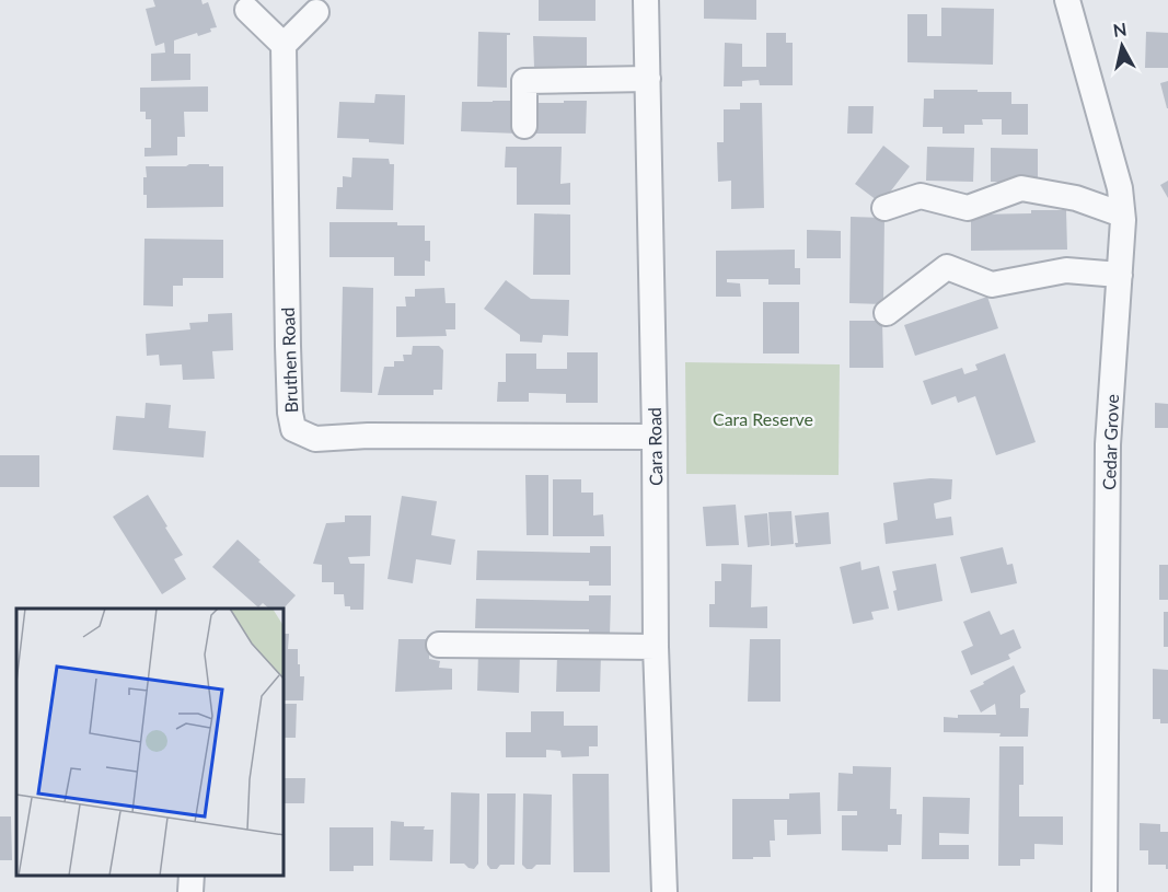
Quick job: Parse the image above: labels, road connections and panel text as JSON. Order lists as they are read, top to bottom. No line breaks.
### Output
{"streets":{"street":["Bruthen Road","Cedar Grove","Cara Road"]},"crossings":[["Bruthen Road","Cara Road"]],"parks":["Cara Reserve"],"north":"top"}
